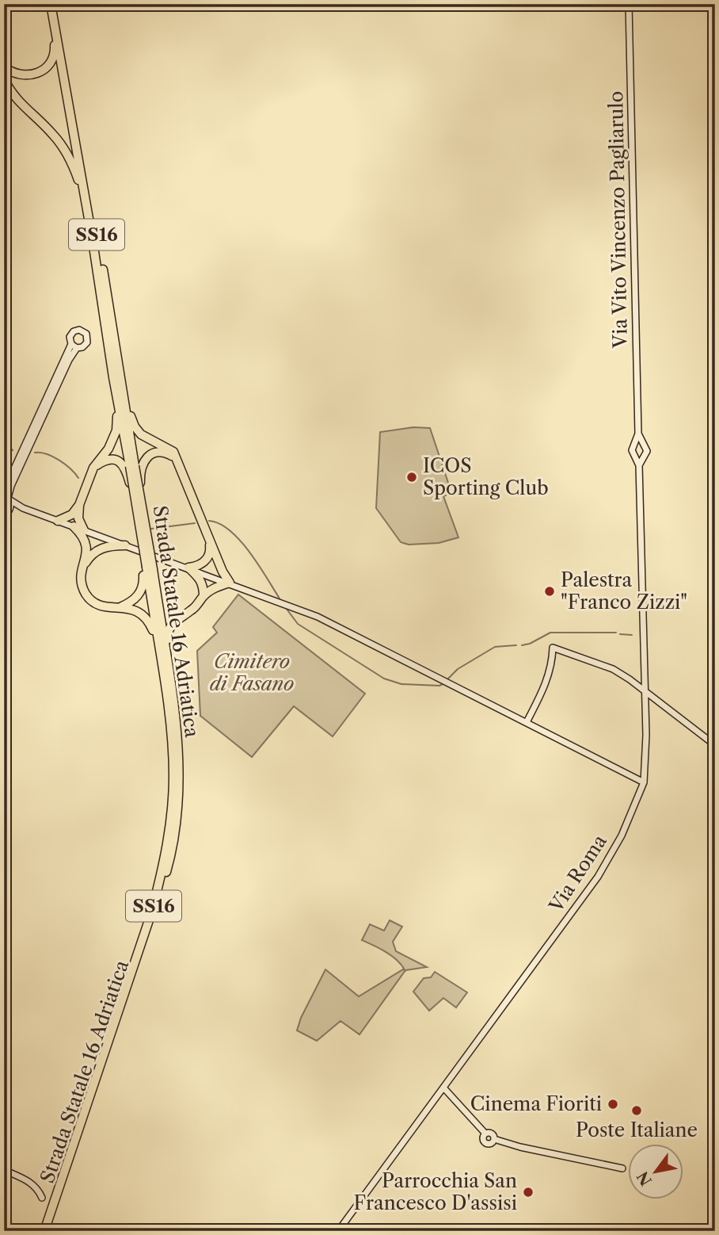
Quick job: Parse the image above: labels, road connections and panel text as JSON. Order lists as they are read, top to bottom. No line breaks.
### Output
{"streets":{"highway":["SS16","Strada Statale 16 Adriatica"],"street":["Via Vito Vincenzo Pagliarulo","Via Roma"]},"crossings":[["Via Vito Vincenzo Pagliarulo","Via Roma"],["SS16","Strada Statale 16 Adriatica"]],"parks":["Cimitero di Fasano"],"places":["ICOS Sporting Club","Palestra \"Franco Zizzi\"","Cinema Fioriti","Poste Italiane","Parrocchia San Francesco D'assisi"],"north":"bottom left"}
